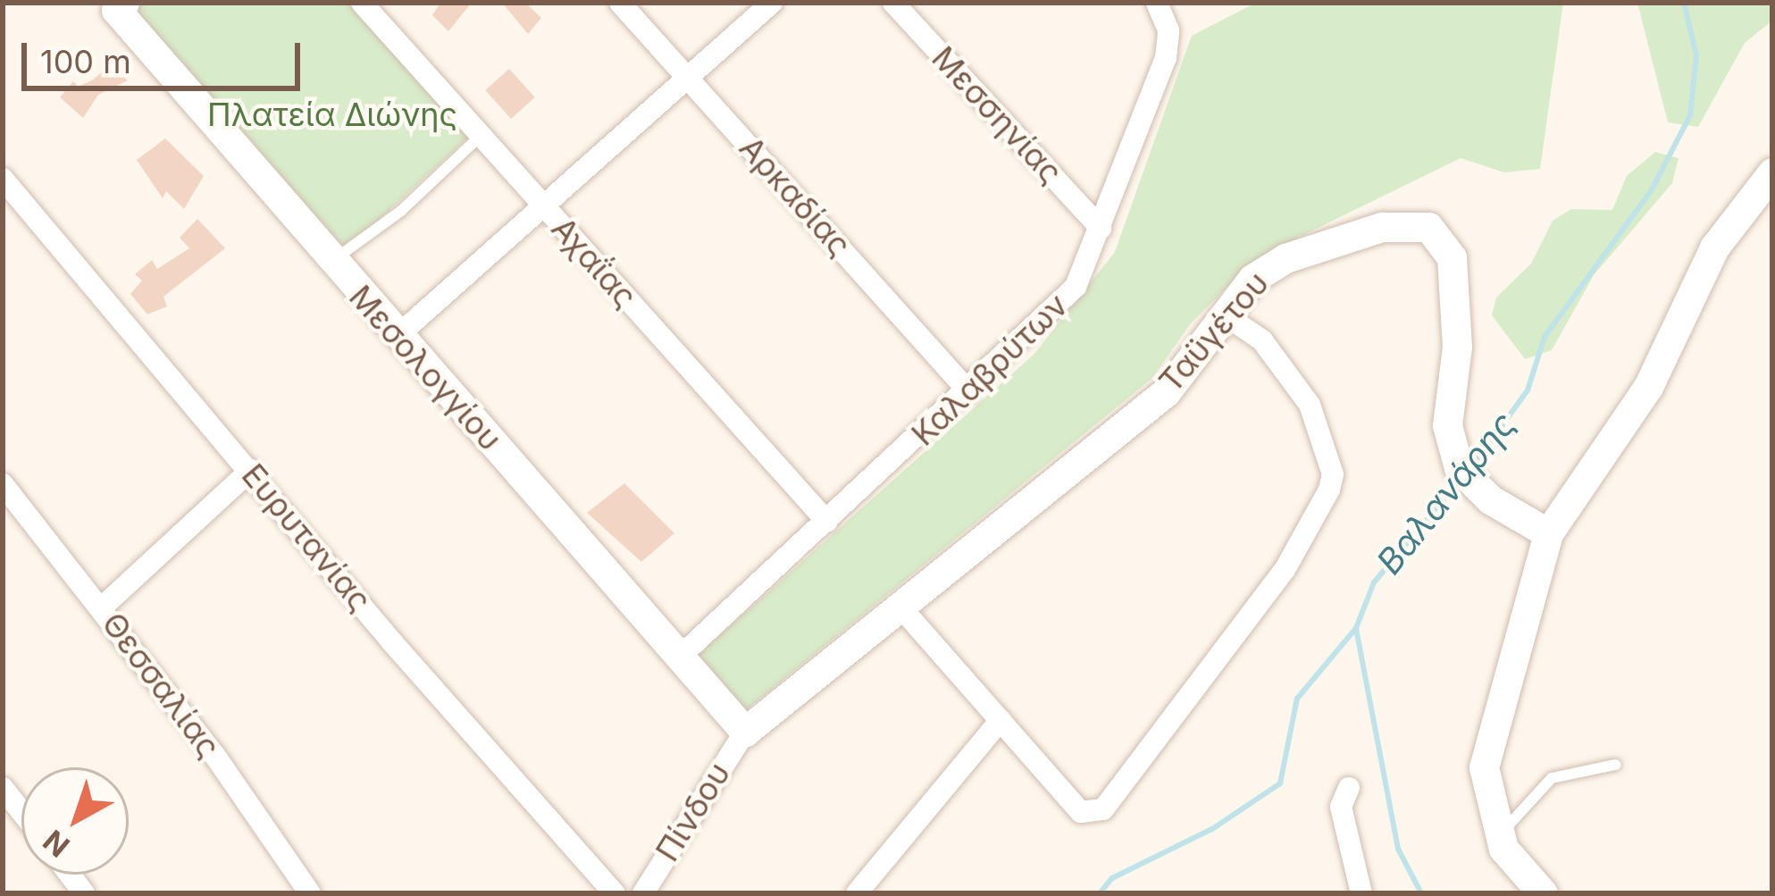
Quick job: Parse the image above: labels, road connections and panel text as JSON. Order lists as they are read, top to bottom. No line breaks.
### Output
{"streets":{"street":["Μεσσηνίας","Αρκαδίας","Αχαΐας","Ταϋγέτου","Μεσολογγίου","Καλαβρύτων","Ευρυτανίας","Θεσσαλίας","Πίνδου"]},"crossings":[["Μεσσηνίας","Καλαβρύτων"],["Αρκαδίας","Καλαβρύτων"],["Αχαΐας","Καλαβρύτων"],["Ταϋγέτου","Μεσολογγίου"],["Ταϋγέτου","Πίνδου"],["Μεσολογγίου","Καλαβρύτων"],["Μεσολογγίου","Πίνδου"]],"water":["Βαλανάρης"],"parks":["Πλατεία Διώνης"],"scale_bar":"100 m","north":"bottom left"}
